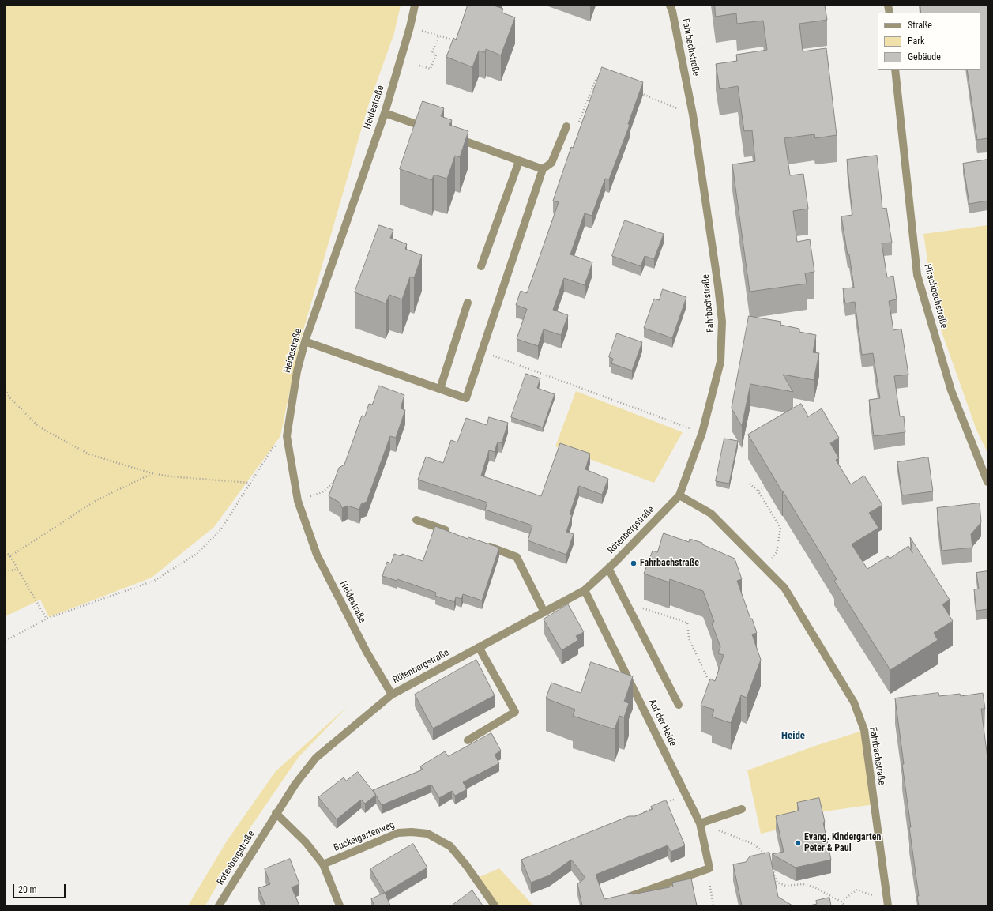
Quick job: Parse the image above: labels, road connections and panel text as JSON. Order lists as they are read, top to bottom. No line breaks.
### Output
{"streets":{"street":["Fahrbachstraße","Heidestraße","Hirschbachstraße","Rötenbergstraße","Auf der Heide","Buckelgartenweg"]},"crossings":[["Fahrbachstraße","Rötenbergstraße"],["Heidestraße","Rötenbergstraße"],["Rötenbergstraße","Auf der Heide"]],"districts":["Heide"],"places":["Fahrbachstraße","Evang. Kindergarten Peter & Paul"],"legend":["Straße","Park","Gebäude"],"scale_bar":"20 m"}
